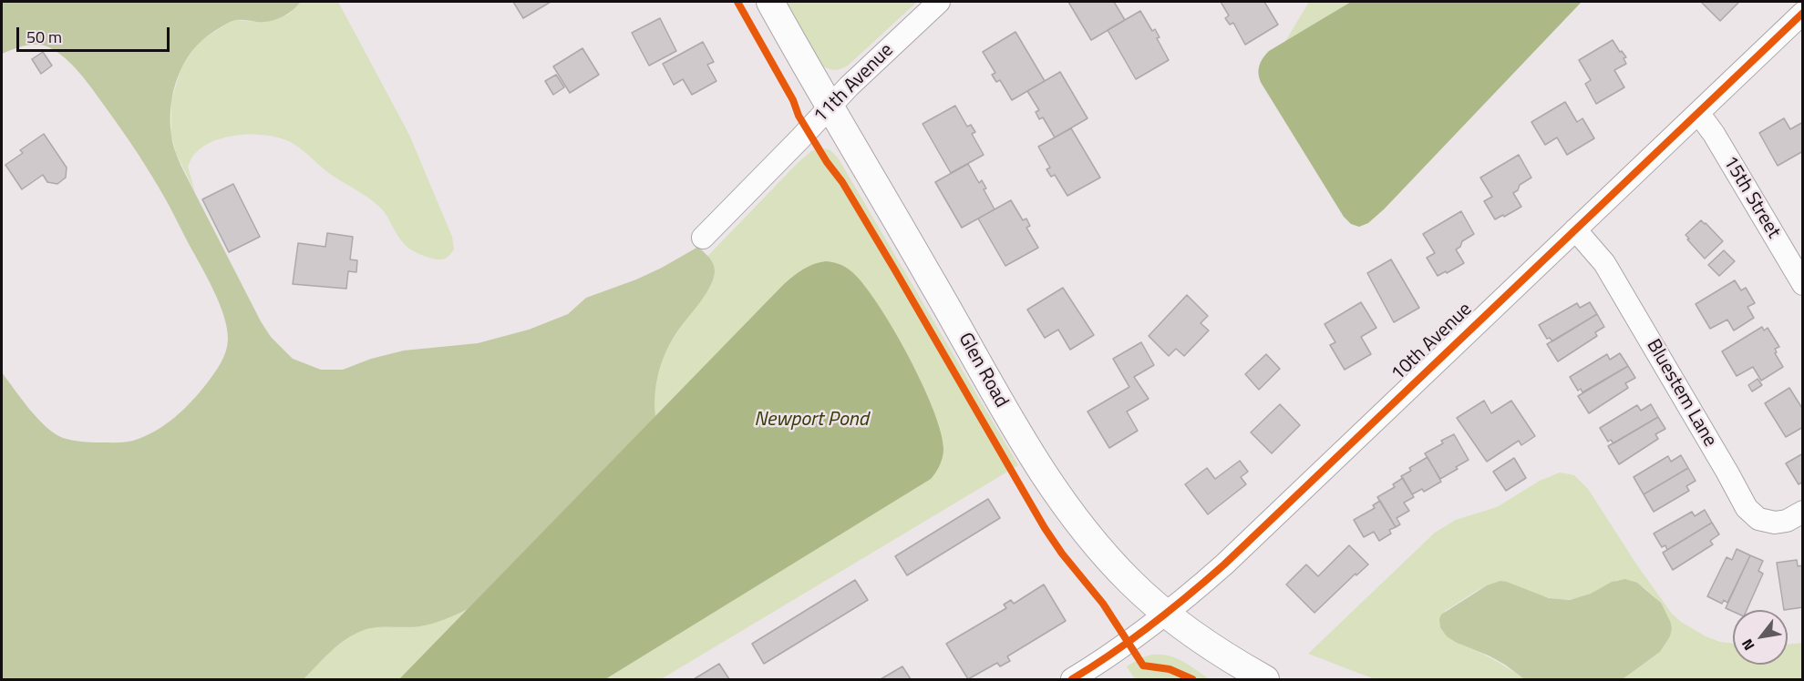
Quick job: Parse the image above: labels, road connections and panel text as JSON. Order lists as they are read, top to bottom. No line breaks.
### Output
{"streets":{"street":["11th Avenue","15th Street","10th Avenue","Glen Road","Bluestem Lane"]},"crossings":[["11th Avenue","Glen Road"],["15th Street","10th Avenue"],["10th Avenue","Glen Road"],["10th Avenue","Bluestem Lane"]],"water":["Newport Pond"],"scale_bar":"50 m","north":"bottom left"}
